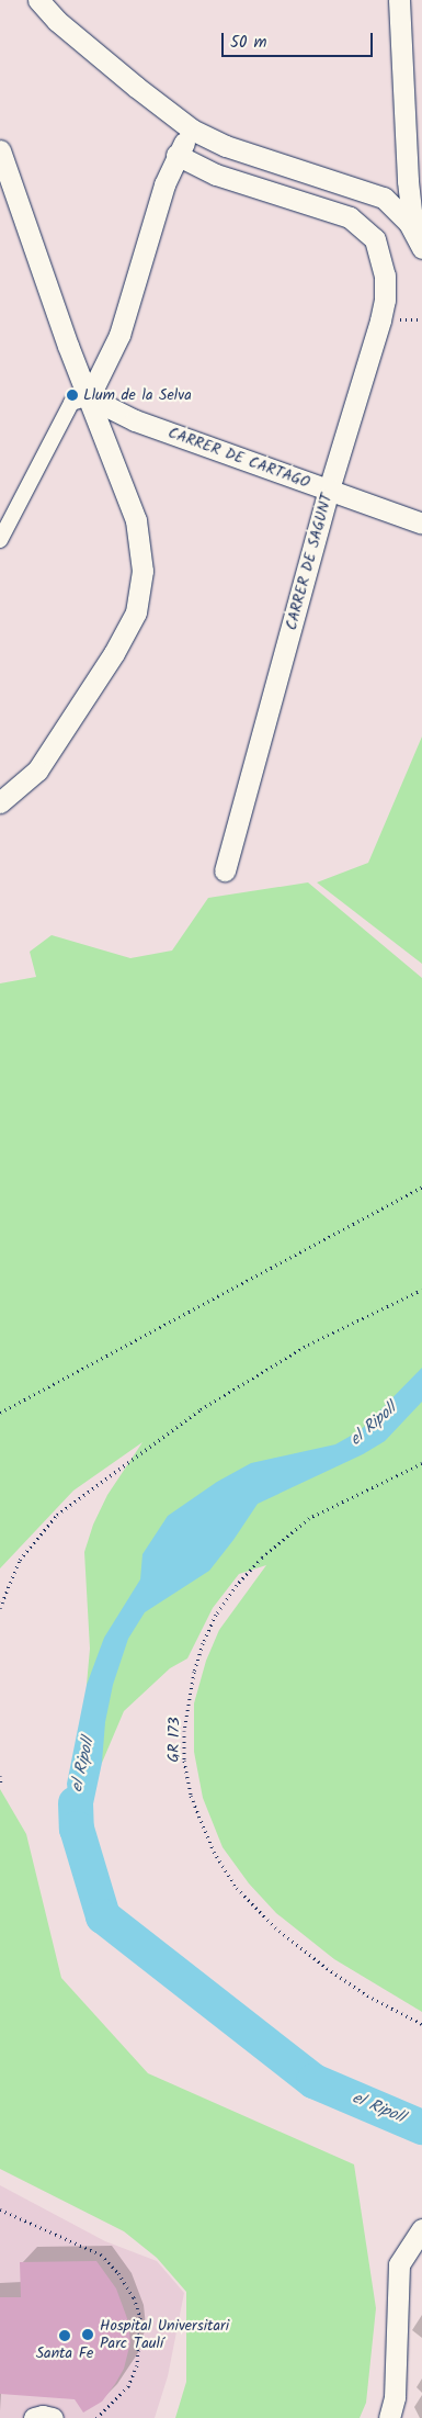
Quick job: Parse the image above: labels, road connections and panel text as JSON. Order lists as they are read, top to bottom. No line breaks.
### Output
{"streets":{"street":["CARRER DE CARTAGO","CARRER DE SAGUNT"],"path":["GR 173"]},"crossings":[["CARRER DE CARTAGO","CARRER DE SAGUNT"]],"water":["el Ripoll"],"places":["Llum de la Selva","Hospital Universitari Parc Taulí","Santa Fe"],"scale_bar":"50 m"}
